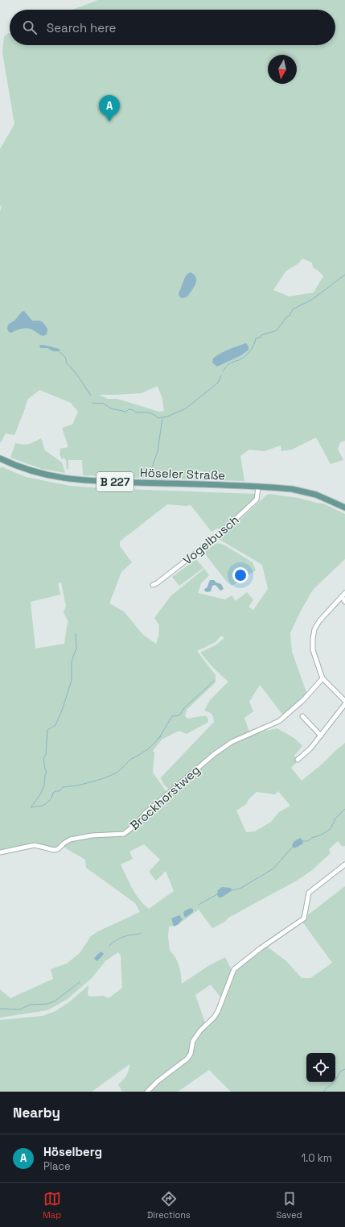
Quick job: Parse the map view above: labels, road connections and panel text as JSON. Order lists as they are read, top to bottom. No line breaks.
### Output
{"streets":{"main road":["Höseler Straße","B 227"],"street":["Vogelbusch","Brockhorstweg"]},"crossings":[["Höseler Straße","B 227"],["Höseler Straße","Vogelbusch"],["B 227","Vogelbusch"]],"north":"bottom","page":{"search":"Search here","pins":"A","heading":"Nearby","list":[{"mark":"A","name":"Höselberg","note":"Place","value":"1.0 km"}],"nav":["Map","Directions","Saved"]}}
